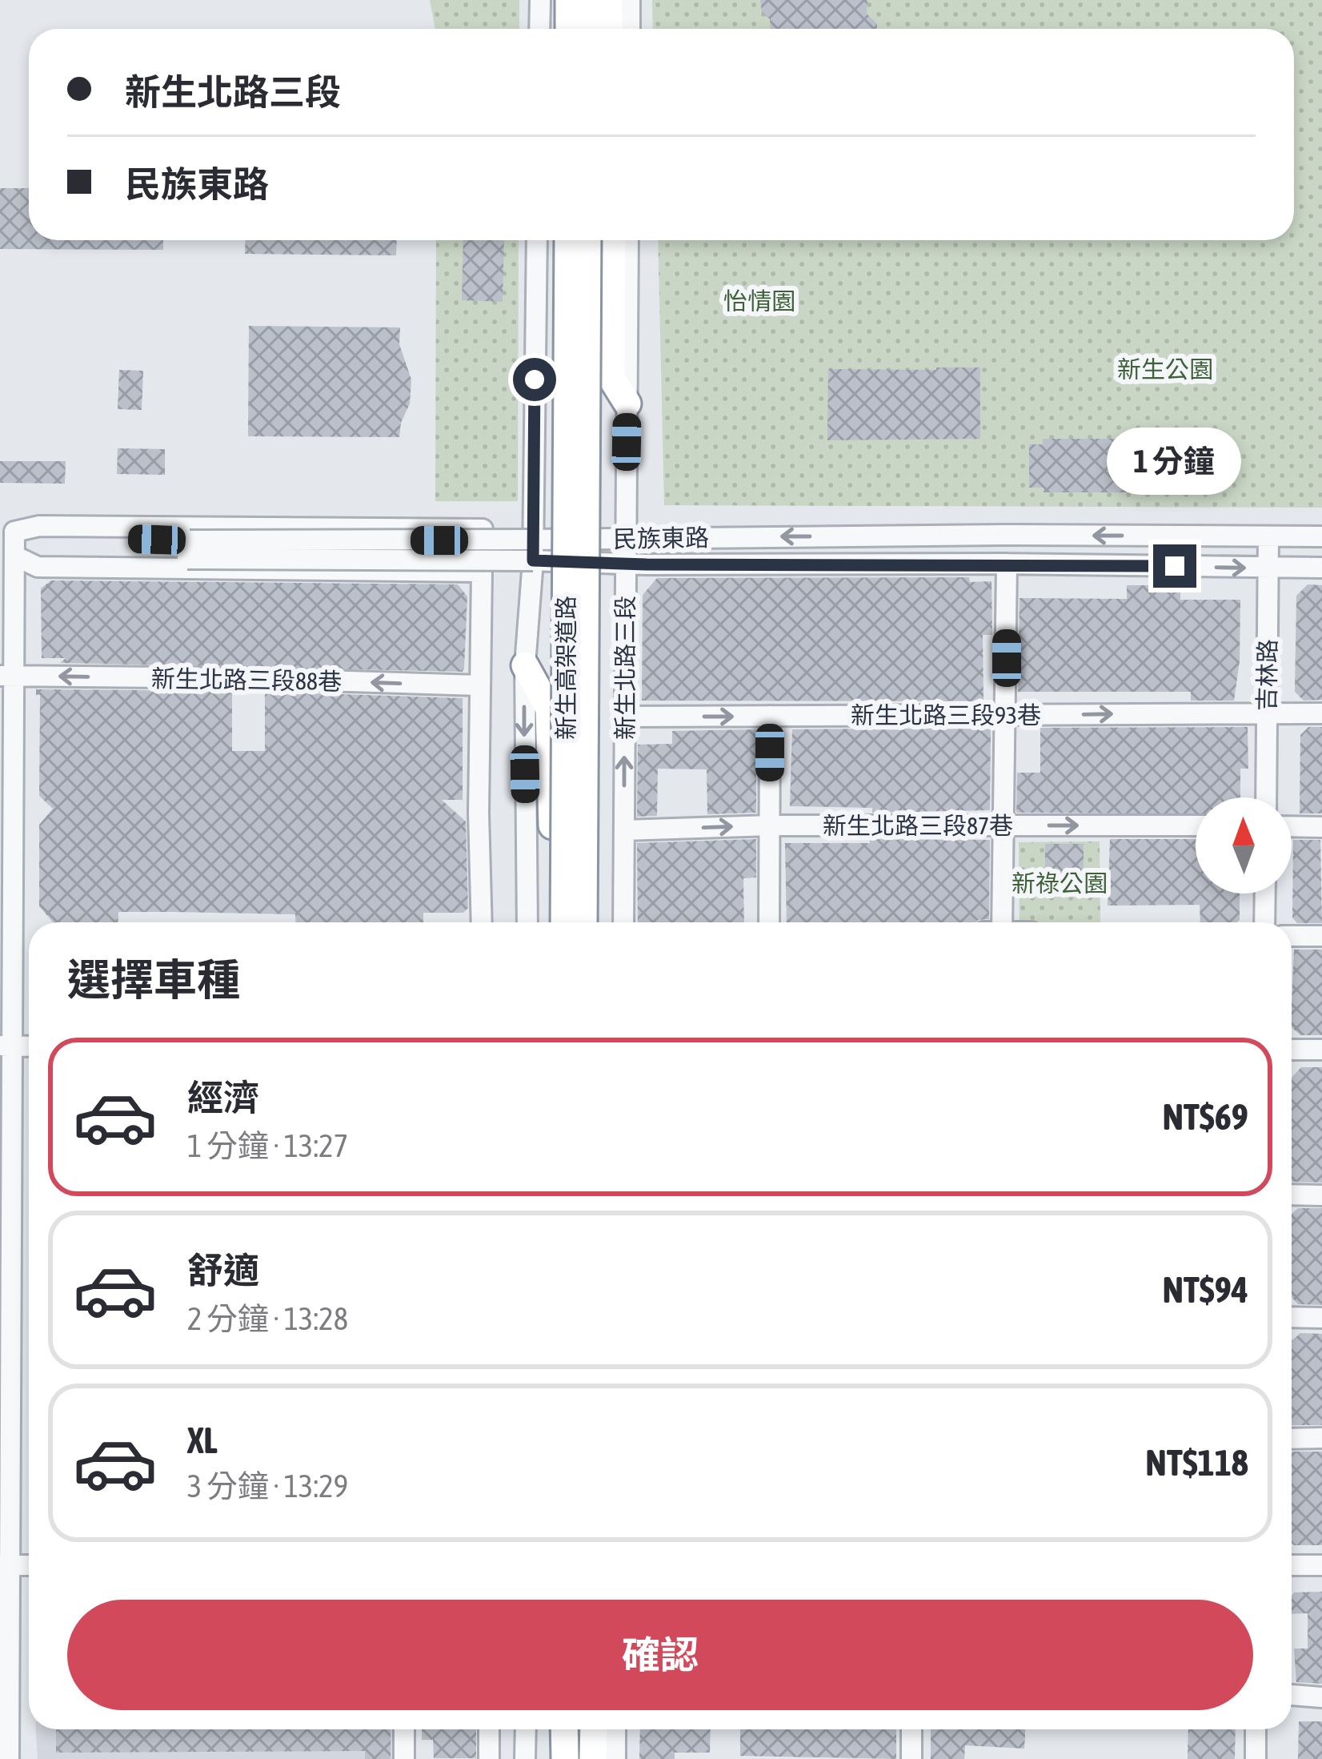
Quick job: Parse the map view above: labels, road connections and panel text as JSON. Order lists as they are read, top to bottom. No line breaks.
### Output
{"streets":{"highway":["新生高架道路"],"street":["民族東路","新生北路三段","吉林路","新生北路三段88巷","新生北路三段93巷","新生北路三段87巷"]},"crossings":[["民族東路","新生北路三段"],["民族東路","吉林路"],["新生北路三段","新生北路三段93巷"],["新生北路三段","新生北路三段87巷"],["吉林路","新生北路三段93巷"]],"one_way":["新生北路三段93巷","新生北路三段87巷"],"parks":["怡情園","新生公園","新祿公園"],"north":"top","page":{"banner":["新生北路三段","民族東路"],"bubble":"1 分鐘","heading":"選擇車種","list":[{"name":"經濟","note":"1 分鐘 · 13:27","value":"NT$69"},{"name":"舒適","note":"2 分鐘 · 13:28","value":"NT$94"},{"name":"XL","note":"3 分鐘 · 13:29","value":"NT$118"}],"buttons":"確認"}}
